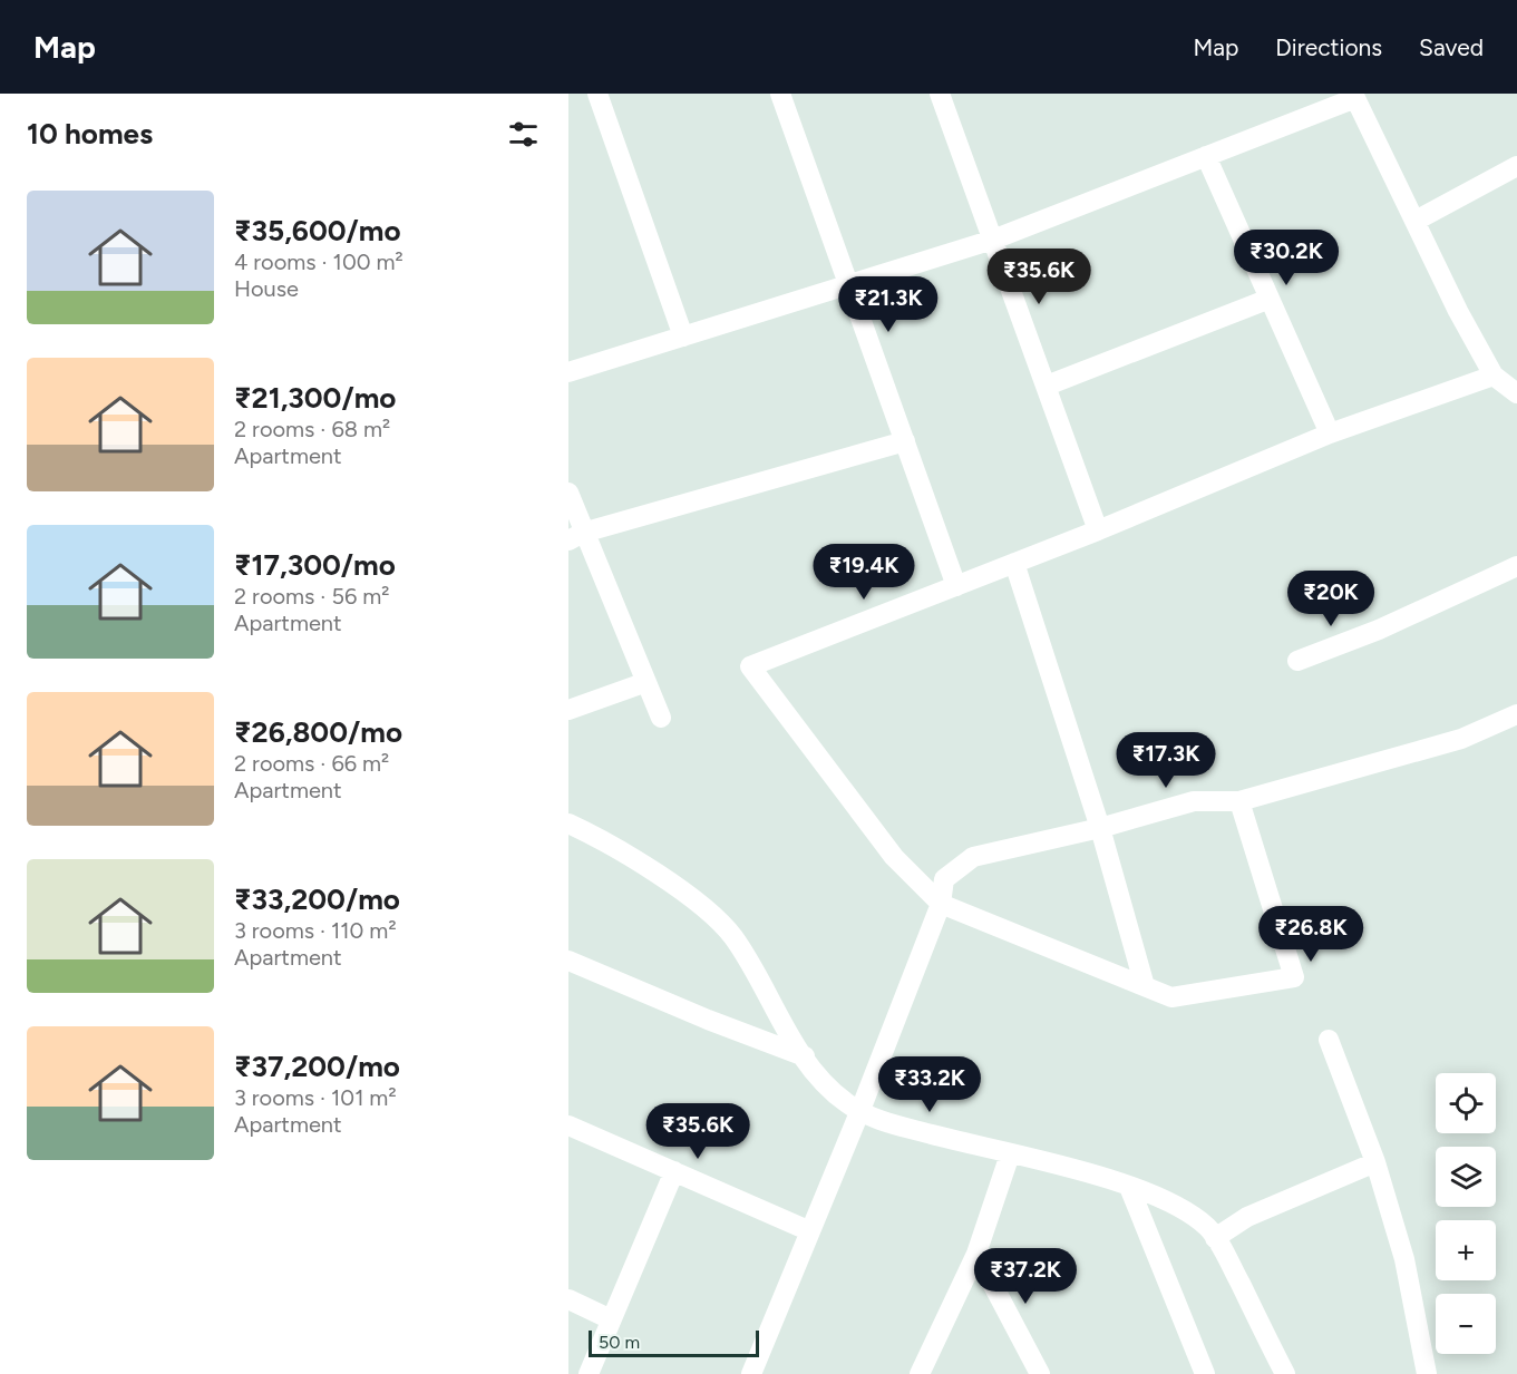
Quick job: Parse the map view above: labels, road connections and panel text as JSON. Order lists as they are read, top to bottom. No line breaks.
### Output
{"scale_bar":"50 m","page":{"header":"Map","nav":["Map","Directions","Saved"],"heading":"10 homes","list":[{"name":"₹35,600/mo","note":"4 rooms · 100 m² · House"},{"name":"₹21,300/mo","note":"2 rooms · 68 m² · Apartment"},{"name":"₹17,300/mo","note":"2 rooms · 56 m² · Apartment"},{"name":"₹26,800/mo","note":"2 rooms · 66 m² · Apartment"},{"name":"₹33,200/mo","note":"3 rooms · 110 m² · Apartment"},{"name":"₹37,200/mo","note":"3 rooms · 101 m² · Apartment"}],"price":["₹30.2K","₹35.6K","₹21.3K","₹19.4K","₹20K","₹17.3K","₹26.8K","₹33.2K","₹35.6K","₹37.2K"],"map_buttons":["+","−"],"scale":"50 m"}}
